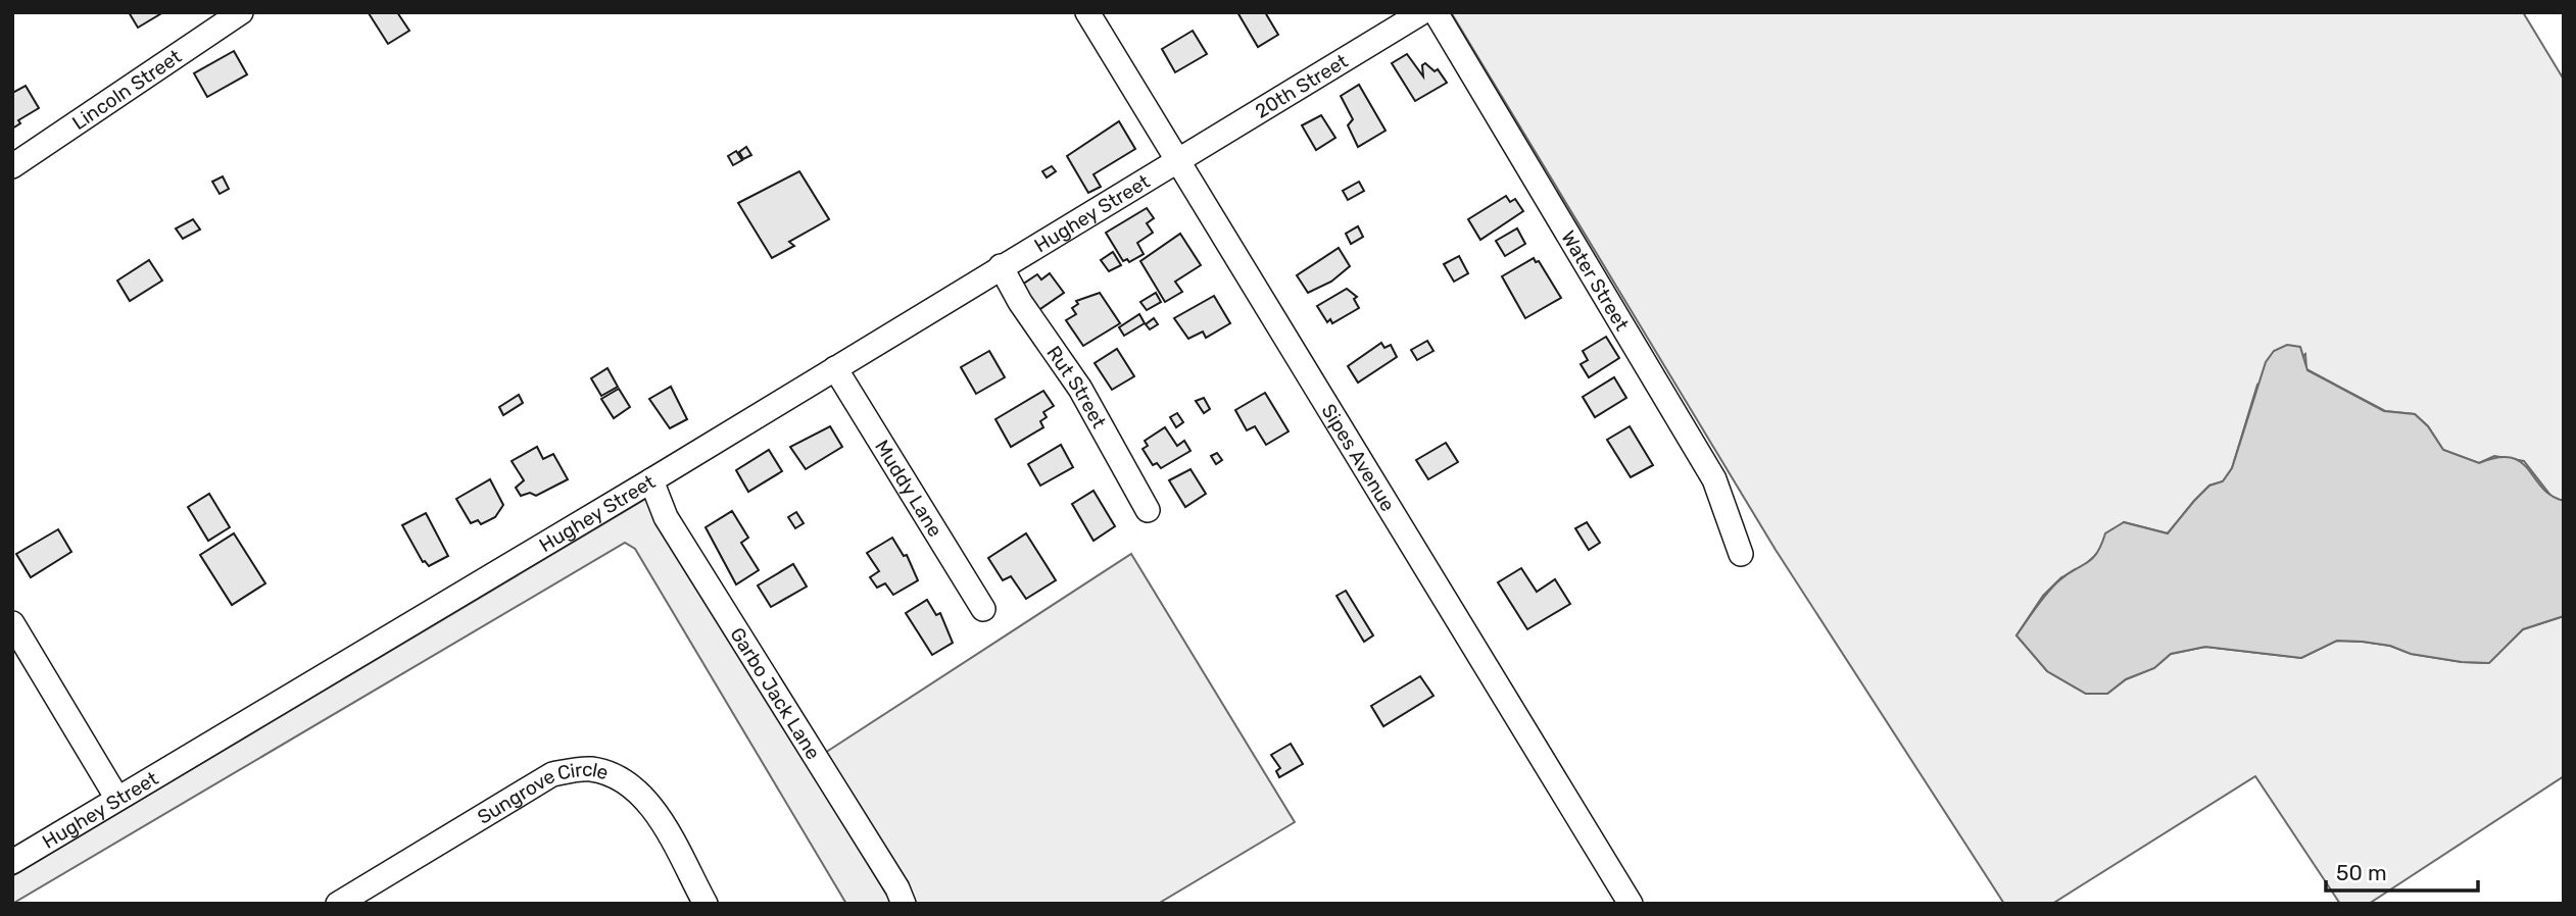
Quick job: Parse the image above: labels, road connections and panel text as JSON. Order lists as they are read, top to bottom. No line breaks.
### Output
{"streets":{"street":["20th Street","Lincoln Street","Hughey Street","Water Street","Rut Street","Sipes Avenue","Muddy Lane","Garbo Jack Lane","Sungrove Circle"]},"crossings":[["20th Street","Hughey Street"],["20th Street","Sipes Avenue"],["Hughey Street","Rut Street"],["Hughey Street","Sipes Avenue"],["Hughey Street","Muddy Lane"],["Hughey Street","Garbo Jack Lane"]],"scale_bar":"50 m"}
